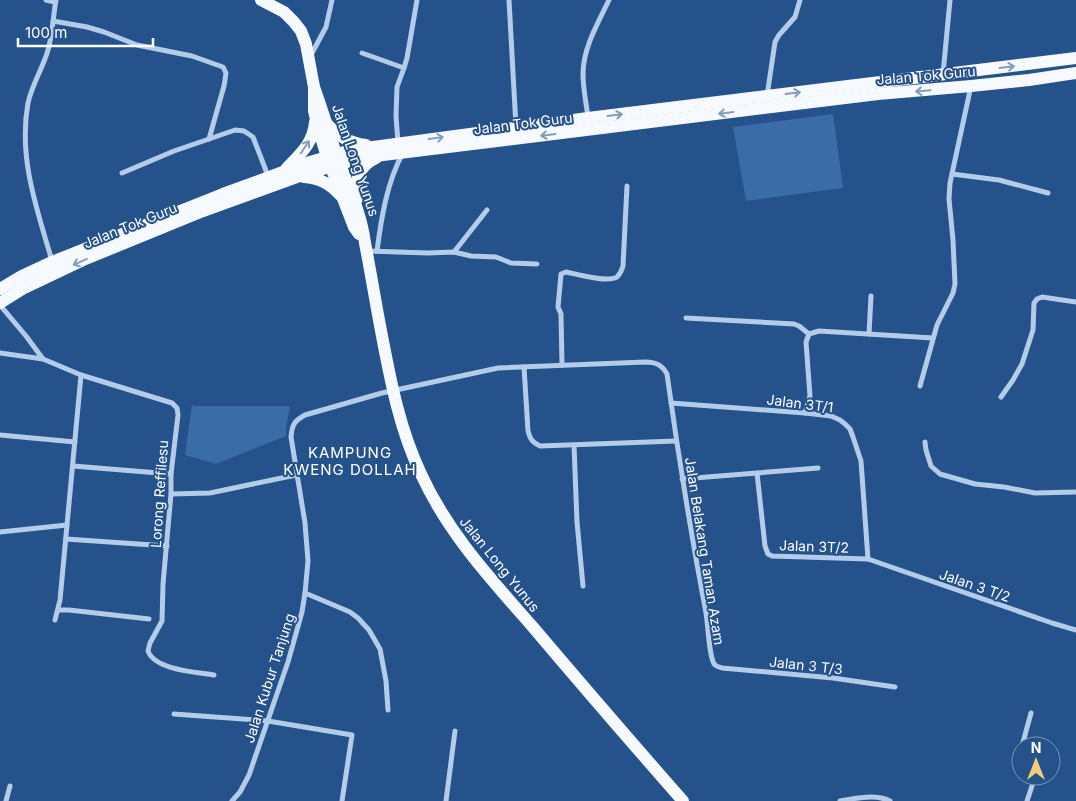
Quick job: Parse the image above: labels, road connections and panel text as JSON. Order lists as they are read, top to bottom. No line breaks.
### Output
{"streets":{"main road":["Jalan Tok Guru","Jalan Long Yunus"],"street":["Jalan 3T/1","Lorong Reffilesu","Jalan 3T/2","Jalan Belakang Taman Azam","Jalan 3 T/2","Jalan 3 T/3","Jalan Kubur Tanjung"]},"crossings":[["Jalan Tok Guru","Jalan Long Yunus"],["Jalan Long Yunus","Jalan Kubur Tanjung"],["Jalan 3T/1","Jalan 3T/2"],["Jalan 3T/1","Jalan Belakang Taman Azam"],["Jalan 3T/1","Jalan 3 T/2"],["Jalan 3T/2","Jalan 3 T/2"],["Jalan Belakang Taman Azam","Jalan 3 T/3"]],"districts":["KAMPUNG KWENG DOLLAH"],"scale_bar":"100 m","north":"top"}
